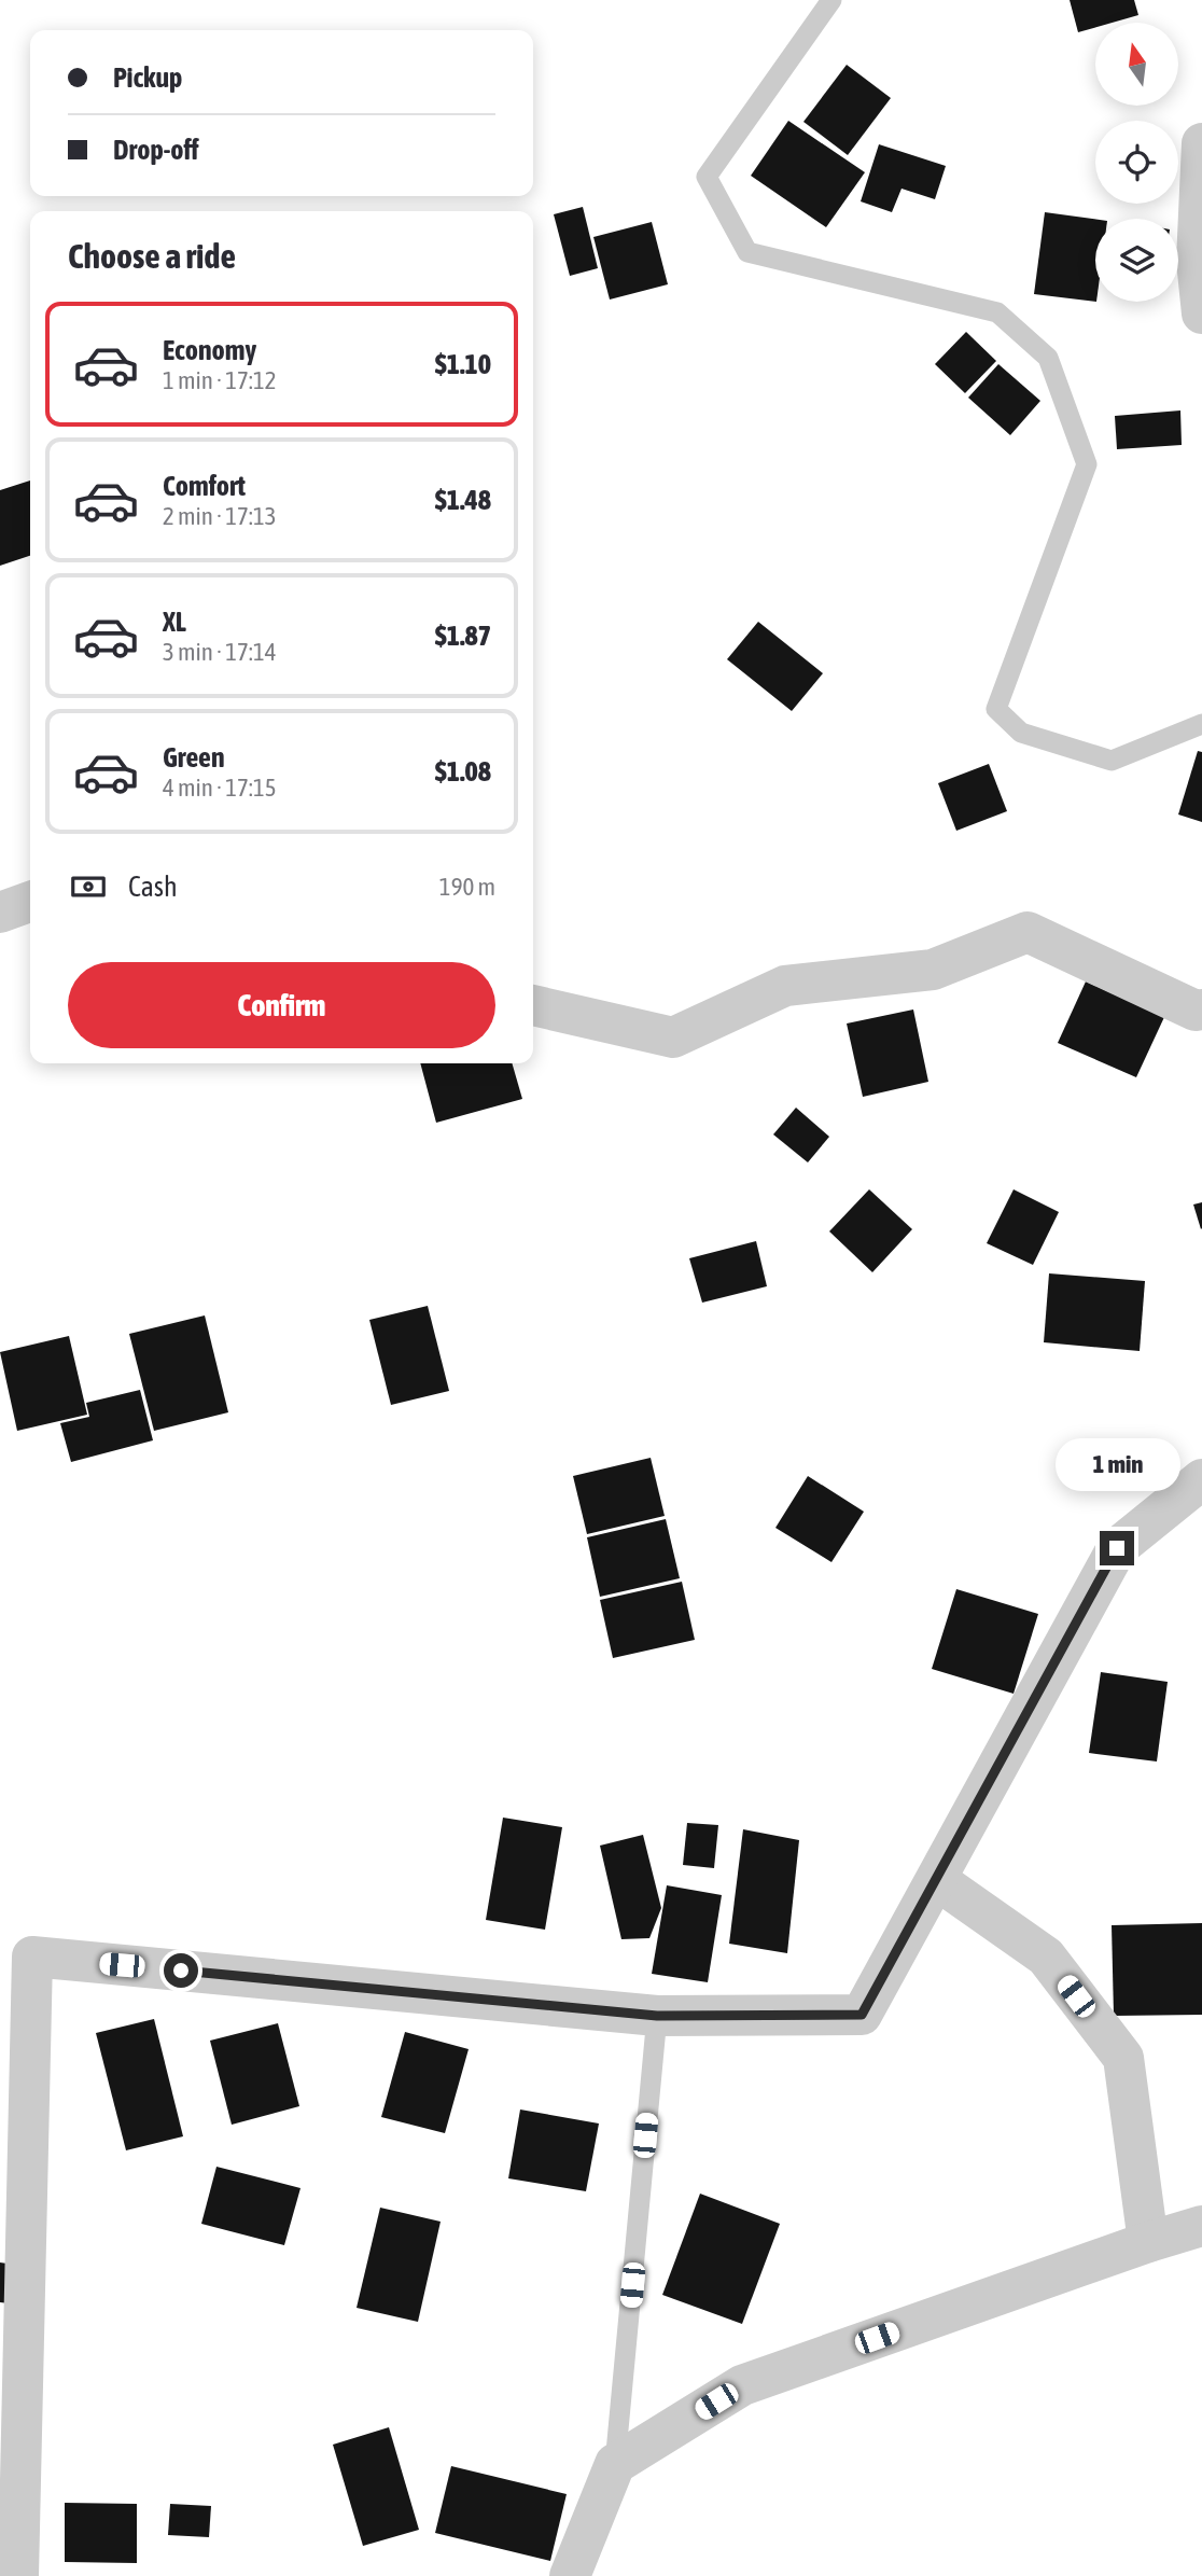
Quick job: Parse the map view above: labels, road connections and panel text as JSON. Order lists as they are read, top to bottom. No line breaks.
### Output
{"north":"top","page":{"banner":["Pickup","Drop-off"],"heading":"Choose a ride","list":[{"name":"Economy","note":"1 min · 17:12","value":"$1.10"},{"name":"Comfort","note":"2 min · 17:13","value":"$1.48"},{"name":"XL","note":"3 min · 17:14","value":"$1.87"},{"name":"Green","note":"4 min · 17:15","value":"$1.08"}],"pay":["Cash","190 m"],"buttons":"Confirm","bubble":"1 min"}}
